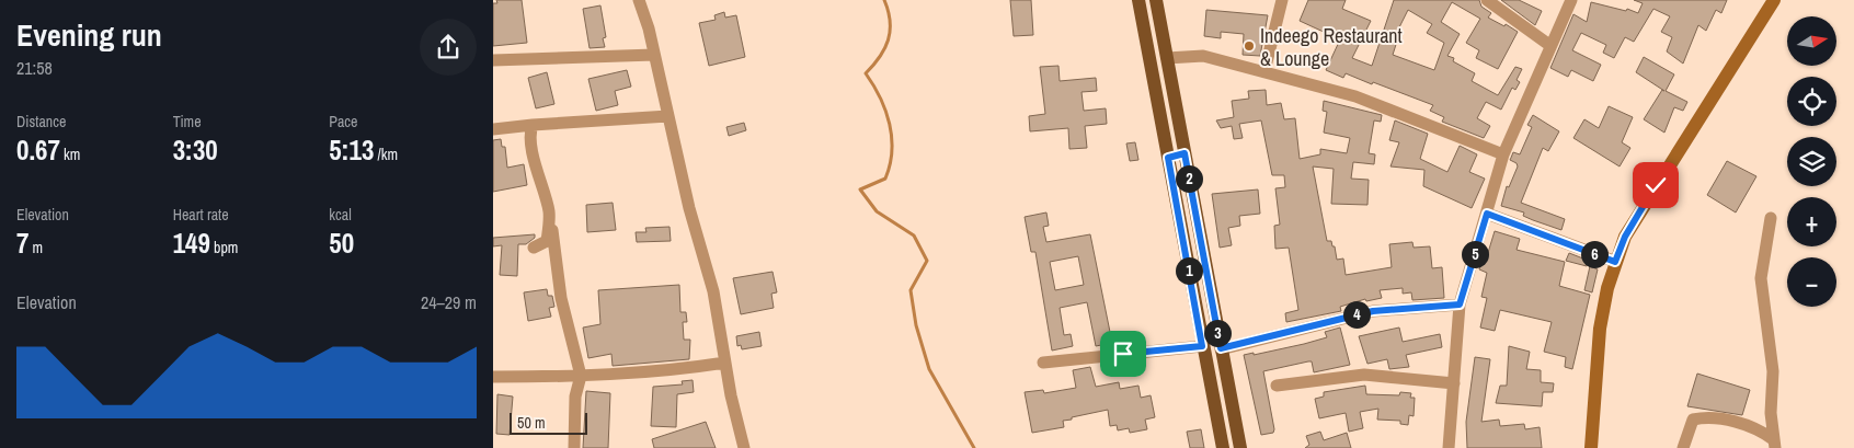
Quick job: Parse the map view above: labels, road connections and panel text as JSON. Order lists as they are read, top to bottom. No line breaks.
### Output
{"places":["Indeego Restaurant & Lounge"],"scale_bar":"50 m","north":"right","page":{"heading":["Evening run","21:58"],"map_buttons":["+","−"],"stats":[["Distance","0.67 km"],["Time","3:30"],["Pace","5:13 /km"],["Elevation","7 m"],["Heart rate","149 bpm"],["kcal","50"]],"pins":["2","5","6","1","4","3"],"chart":["Elevation","24–29 m"],"scale":"50 m"}}
